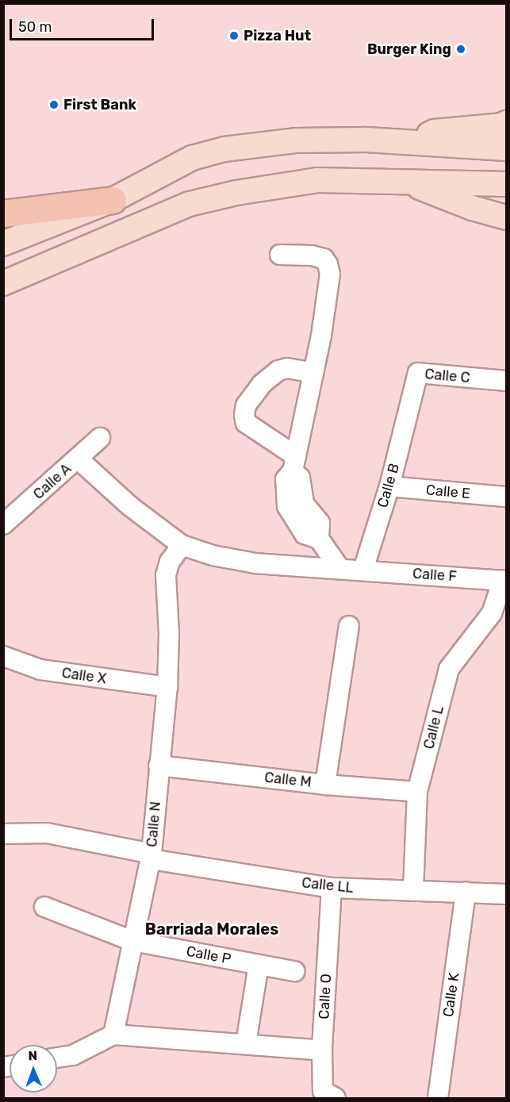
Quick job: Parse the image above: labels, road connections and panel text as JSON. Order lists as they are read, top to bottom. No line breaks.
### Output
{"streets":{"street":["Calle C","Calle A","Calle B","Calle E","Calle F","Calle X","Calle L","Calle M","Calle N","Calle LL","Calle P","Calle K","Calle O"]},"crossings":[["Calle C","Calle B"],["Calle A","Calle F"],["Calle B","Calle E"],["Calle B","Calle F"],["Calle F","Calle L"],["Calle F","Calle N"],["Calle X","Calle N"],["Calle L","Calle M"],["Calle L","Calle LL"],["Calle M","Calle N"],["Calle N","Calle LL"],["Calle N","Calle P"],["Calle LL","Calle K"],["Calle LL","Calle O"]],"districts":["Barriada Morales"],"places":["Pizza Hut","Burger King","First Bank"],"scale_bar":"50 m","north":"top"}
